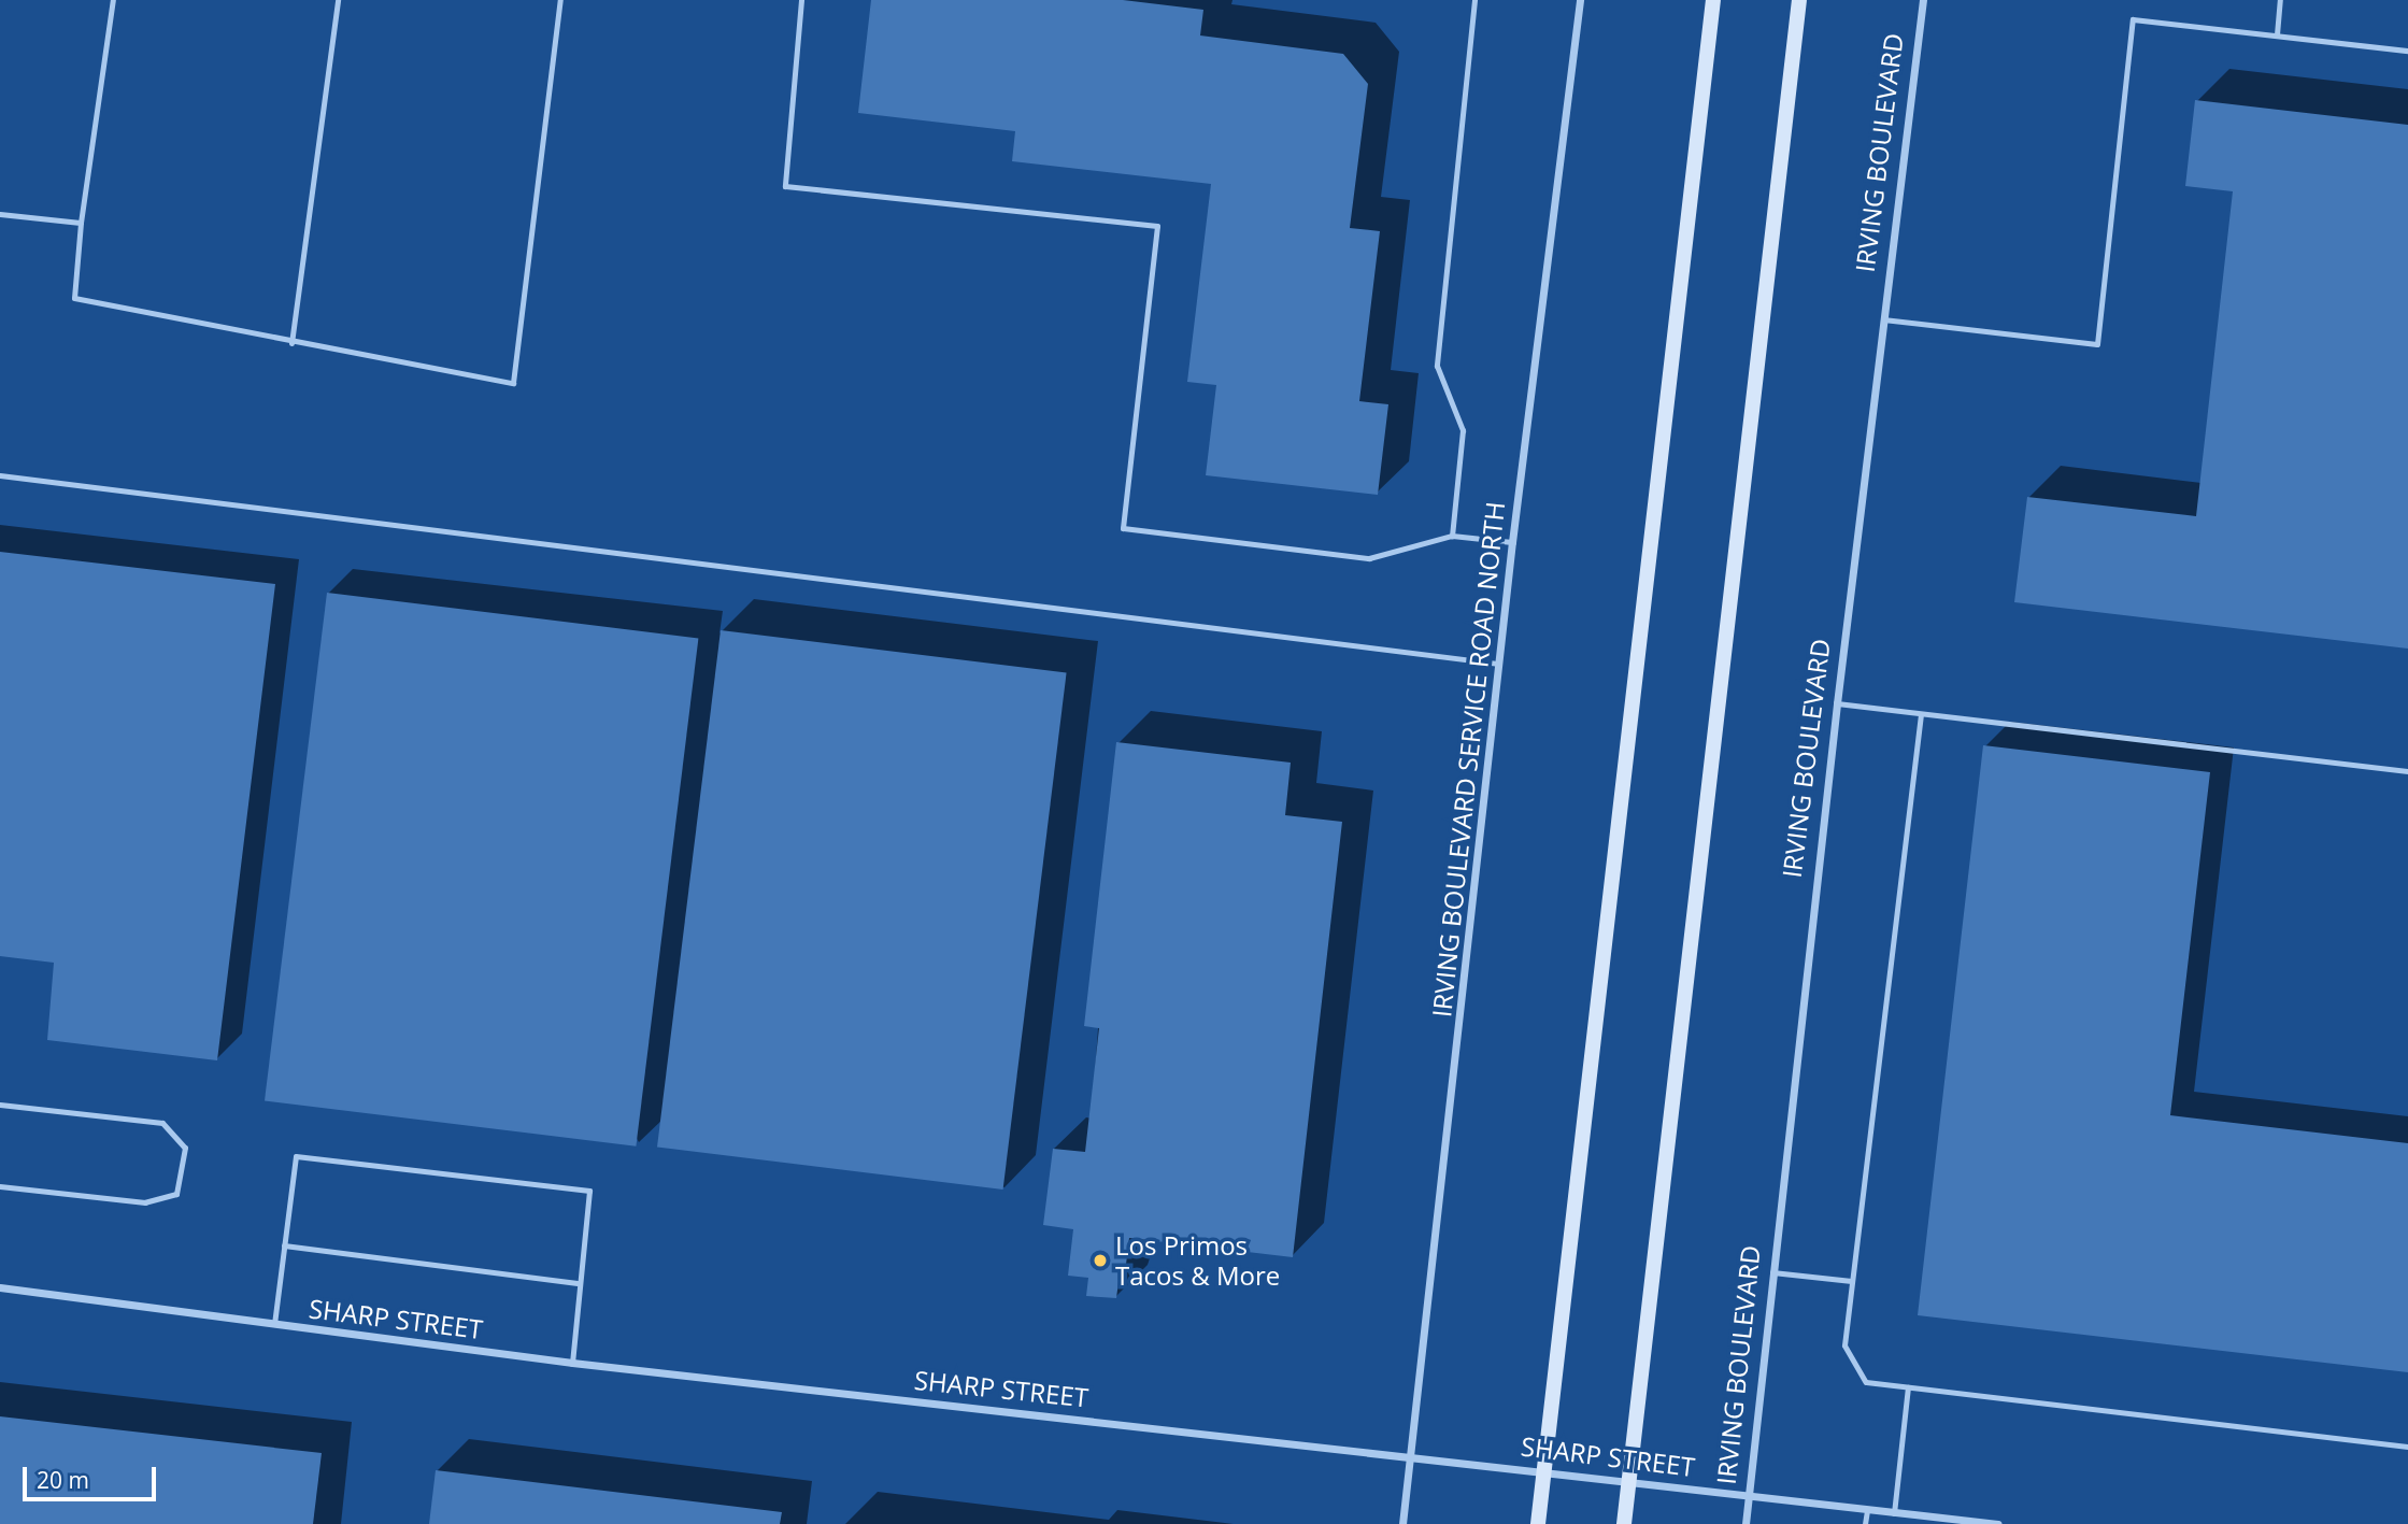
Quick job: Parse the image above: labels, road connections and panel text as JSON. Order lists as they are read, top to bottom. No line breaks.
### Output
{"streets":{"street":["IRVING BOULEVARD","IRVING BOULEVARD SERVICE ROAD NORTH","SHARP STREET"]},"crossings":[["IRVING BOULEVARD","SHARP STREET"],["IRVING BOULEVARD SERVICE ROAD NORTH","SHARP STREET"]],"places":["Los Primos Tacos & More"],"scale_bar":"20 m"}
